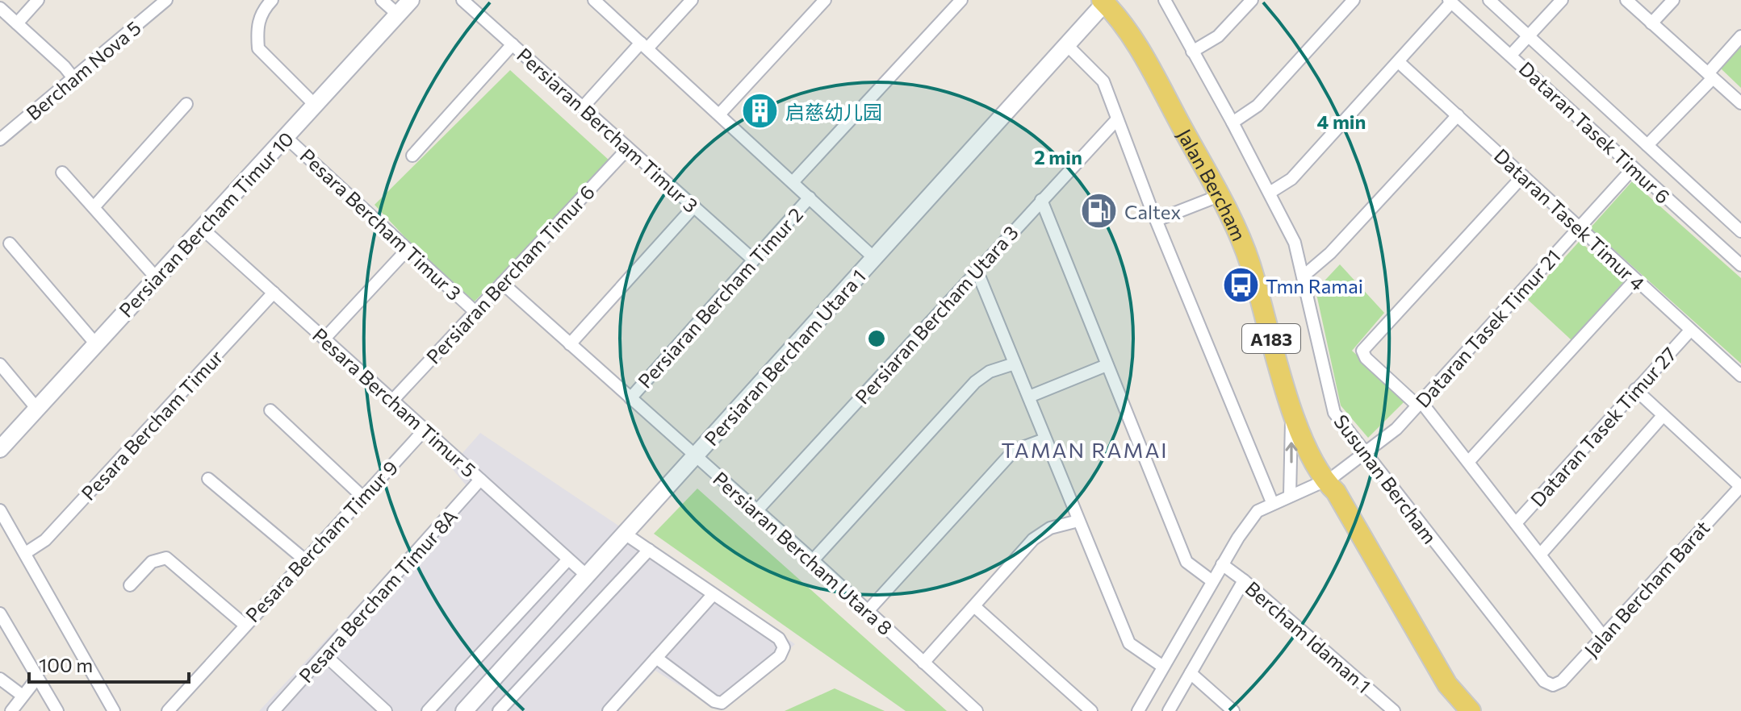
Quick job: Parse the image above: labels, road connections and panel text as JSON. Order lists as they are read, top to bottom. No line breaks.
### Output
{"streets":{"main road":["Jalan Bercham","A183"],"street":["Bercham Nova 5","Persiaran Bercham Timur 3","Dataran Tasek Timur 6","Dataran Tasek Timur 4","Persiaran Bercham Timur 10","Pesara Bercham Timur 3","Persiaran Bercham Timur 6","Persiaran Bercham Timur 2","Persiaran Bercham Utara 3","Dataran Tasek Timur 21","Persiaran Bercham Utara 1","Pesara Bercham Timur 5","Pesara Bercham Timur","Dataran Tasek Timur 27","Susunan Bercham","Pesara Bercham Timur 9","Persiaran Bercham Utara 8","Jalan Bercham Barat","Pesara Bercham Timur 8A","Bercham Idaman 1"]},"crossings":[["Persiaran Bercham Timur 3","Persiaran Bercham Timur 6"],["Persiaran Bercham Timur 3","Persiaran Bercham Timur 2"],["Dataran Tasek Timur 6","Dataran Tasek Timur 21"],["Jalan Bercham","Dataran Tasek Timur 21"],["Jalan Bercham","Persiaran Bercham Utara 1"],["Dataran Tasek Timur 4","Dataran Tasek Timur 21"],["Dataran Tasek Timur 4","Dataran Tasek Timur 27"],["Persiaran Bercham Timur 10","Pesara Bercham Timur 3"],["Persiaran Bercham Timur 10","Pesara Bercham Timur 5"],["Pesara Bercham Timur 3","Persiaran Bercham Timur 6"],["Persiaran Bercham Timur 6","Pesara Bercham Timur 5"],["Persiaran Bercham Timur 6","Persiaran Bercham Utara 8"],["Persiaran Bercham Timur 2","Persiaran Bercham Utara 8"],["Persiaran Bercham Utara 3","Persiaran Bercham Utara 8"],["Dataran Tasek Timur 21","Susunan Bercham"],["Dataran Tasek Timur 21","Bercham Idaman 1"],["Persiaran Bercham Utara 1","Pesara Bercham Timur 5"],["Persiaran Bercham Utara 1","Persiaran Bercham Utara 8"],["Pesara Bercham Timur 5","Pesara Bercham Timur"],["Pesara Bercham Timur 5","Pesara Bercham Timur 9"],["Pesara Bercham Timur 5","Pesara Bercham Timur 8A"],["Susunan Bercham","Jalan Bercham Barat"]],"districts":["TAMAN RAMAI"],"places":{"building":["启慈幼儿园"],"fuel station":["Caltex"],"bus stop":["Tmn Ramai"]},"scale_bar":"100 m","rings":["4 min","2 min"]}
